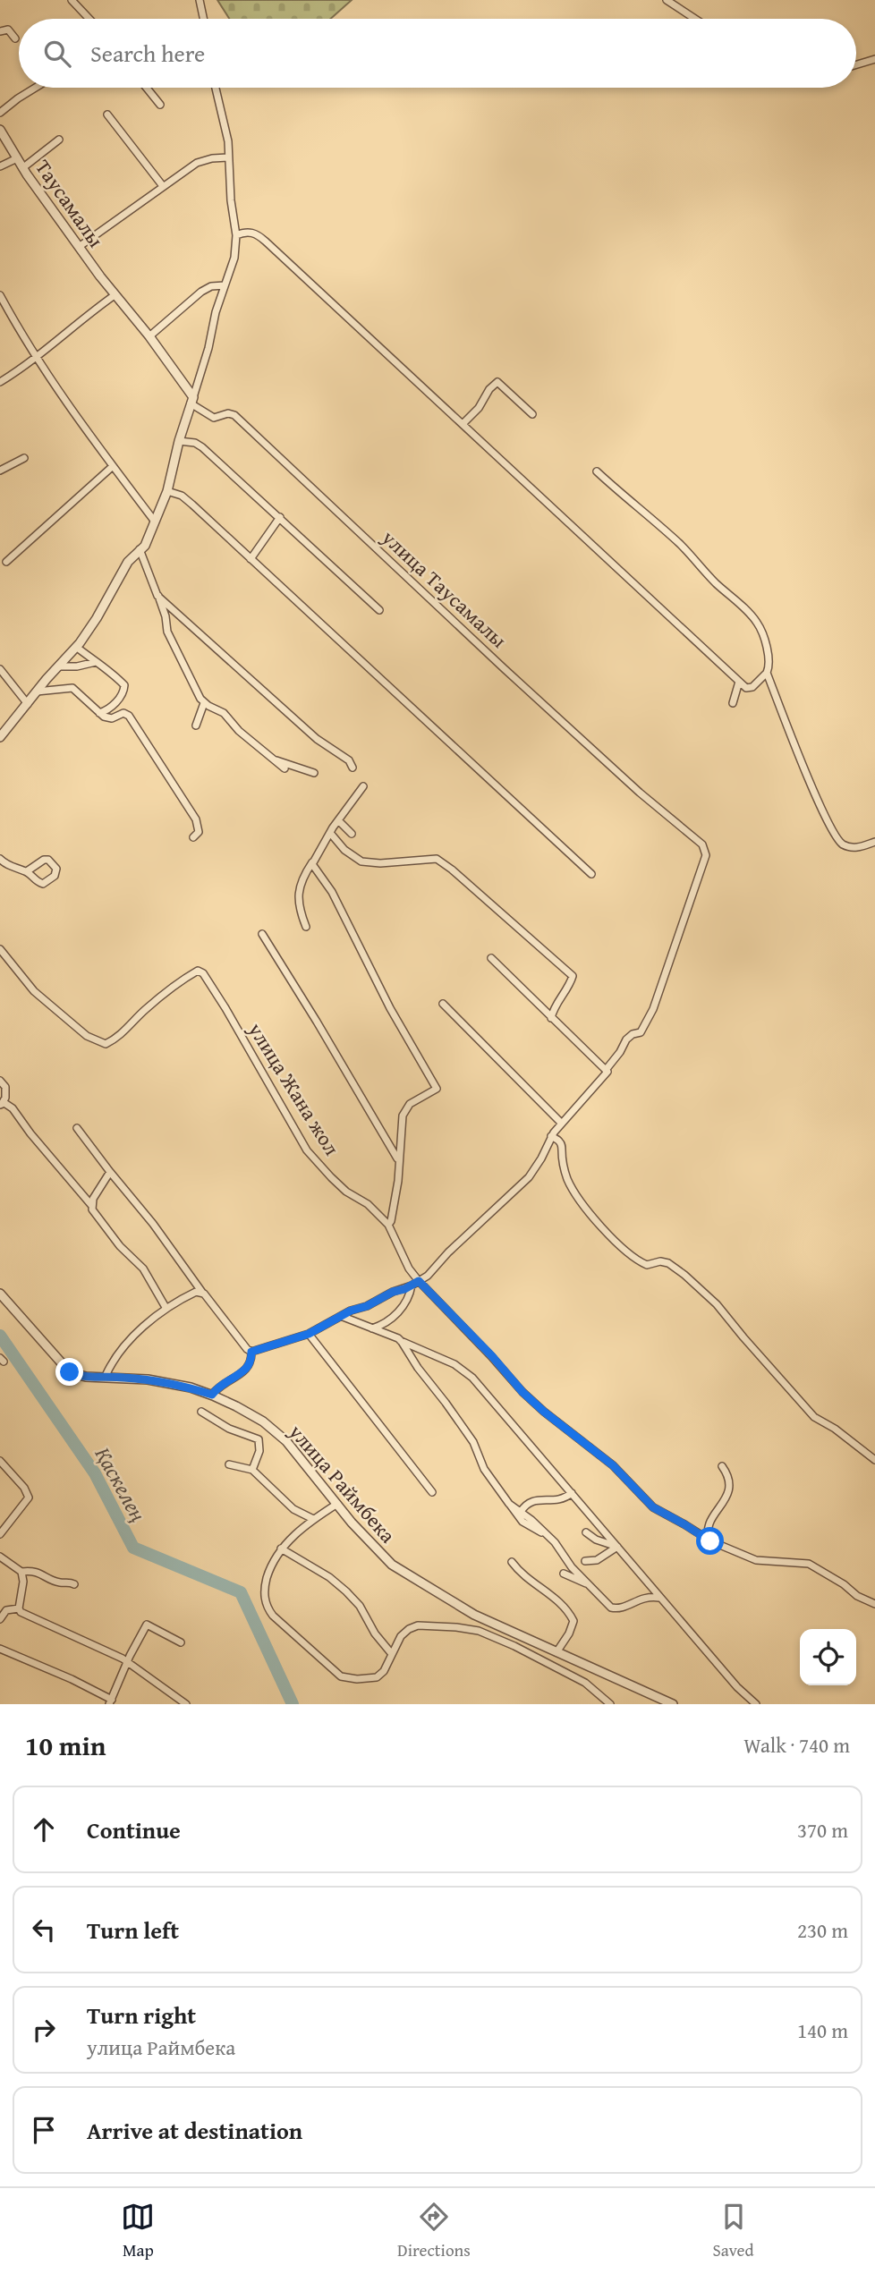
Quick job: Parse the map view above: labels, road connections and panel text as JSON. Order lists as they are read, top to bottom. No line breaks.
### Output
{"streets":{"street":["Таусамалы","улица Таусамалы","улица Жана жол","улица Раймбека"]},"crossings":[["Таусамалы","улица Таусамалы"]],"water":["Қаскелең"],"page":{"search":"Search here","heading":["10 min","Walk · 740 m"],"list":[["Continue","370 m"],["Turn left","230 m"],["Turn right","улица Раймбека","140 m"],"Arrive at destination"],"nav":["Map","Directions","Saved"]}}
